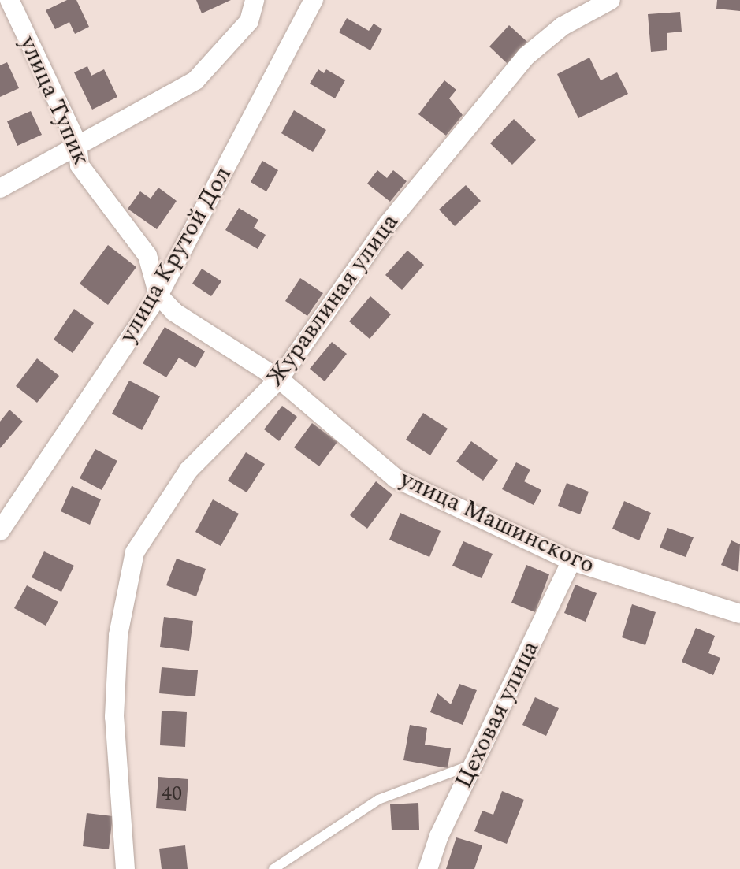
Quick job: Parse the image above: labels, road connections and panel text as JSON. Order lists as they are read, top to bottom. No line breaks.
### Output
{"streets":{"street":["улица Тупик","улица Крутой Дол","Журавлиная улица","улица Машинского","Цеховая улица"]},"crossings":[["улица Тупик","улица Крутой Дол"],["улица Тупик","улица Машинского"],["улица Крутой Дол","улица Машинского"],["Журавлиная улица","улица Машинского"],["улица Машинского","Цеховая улица"]],"house_numbers":["40"]}
